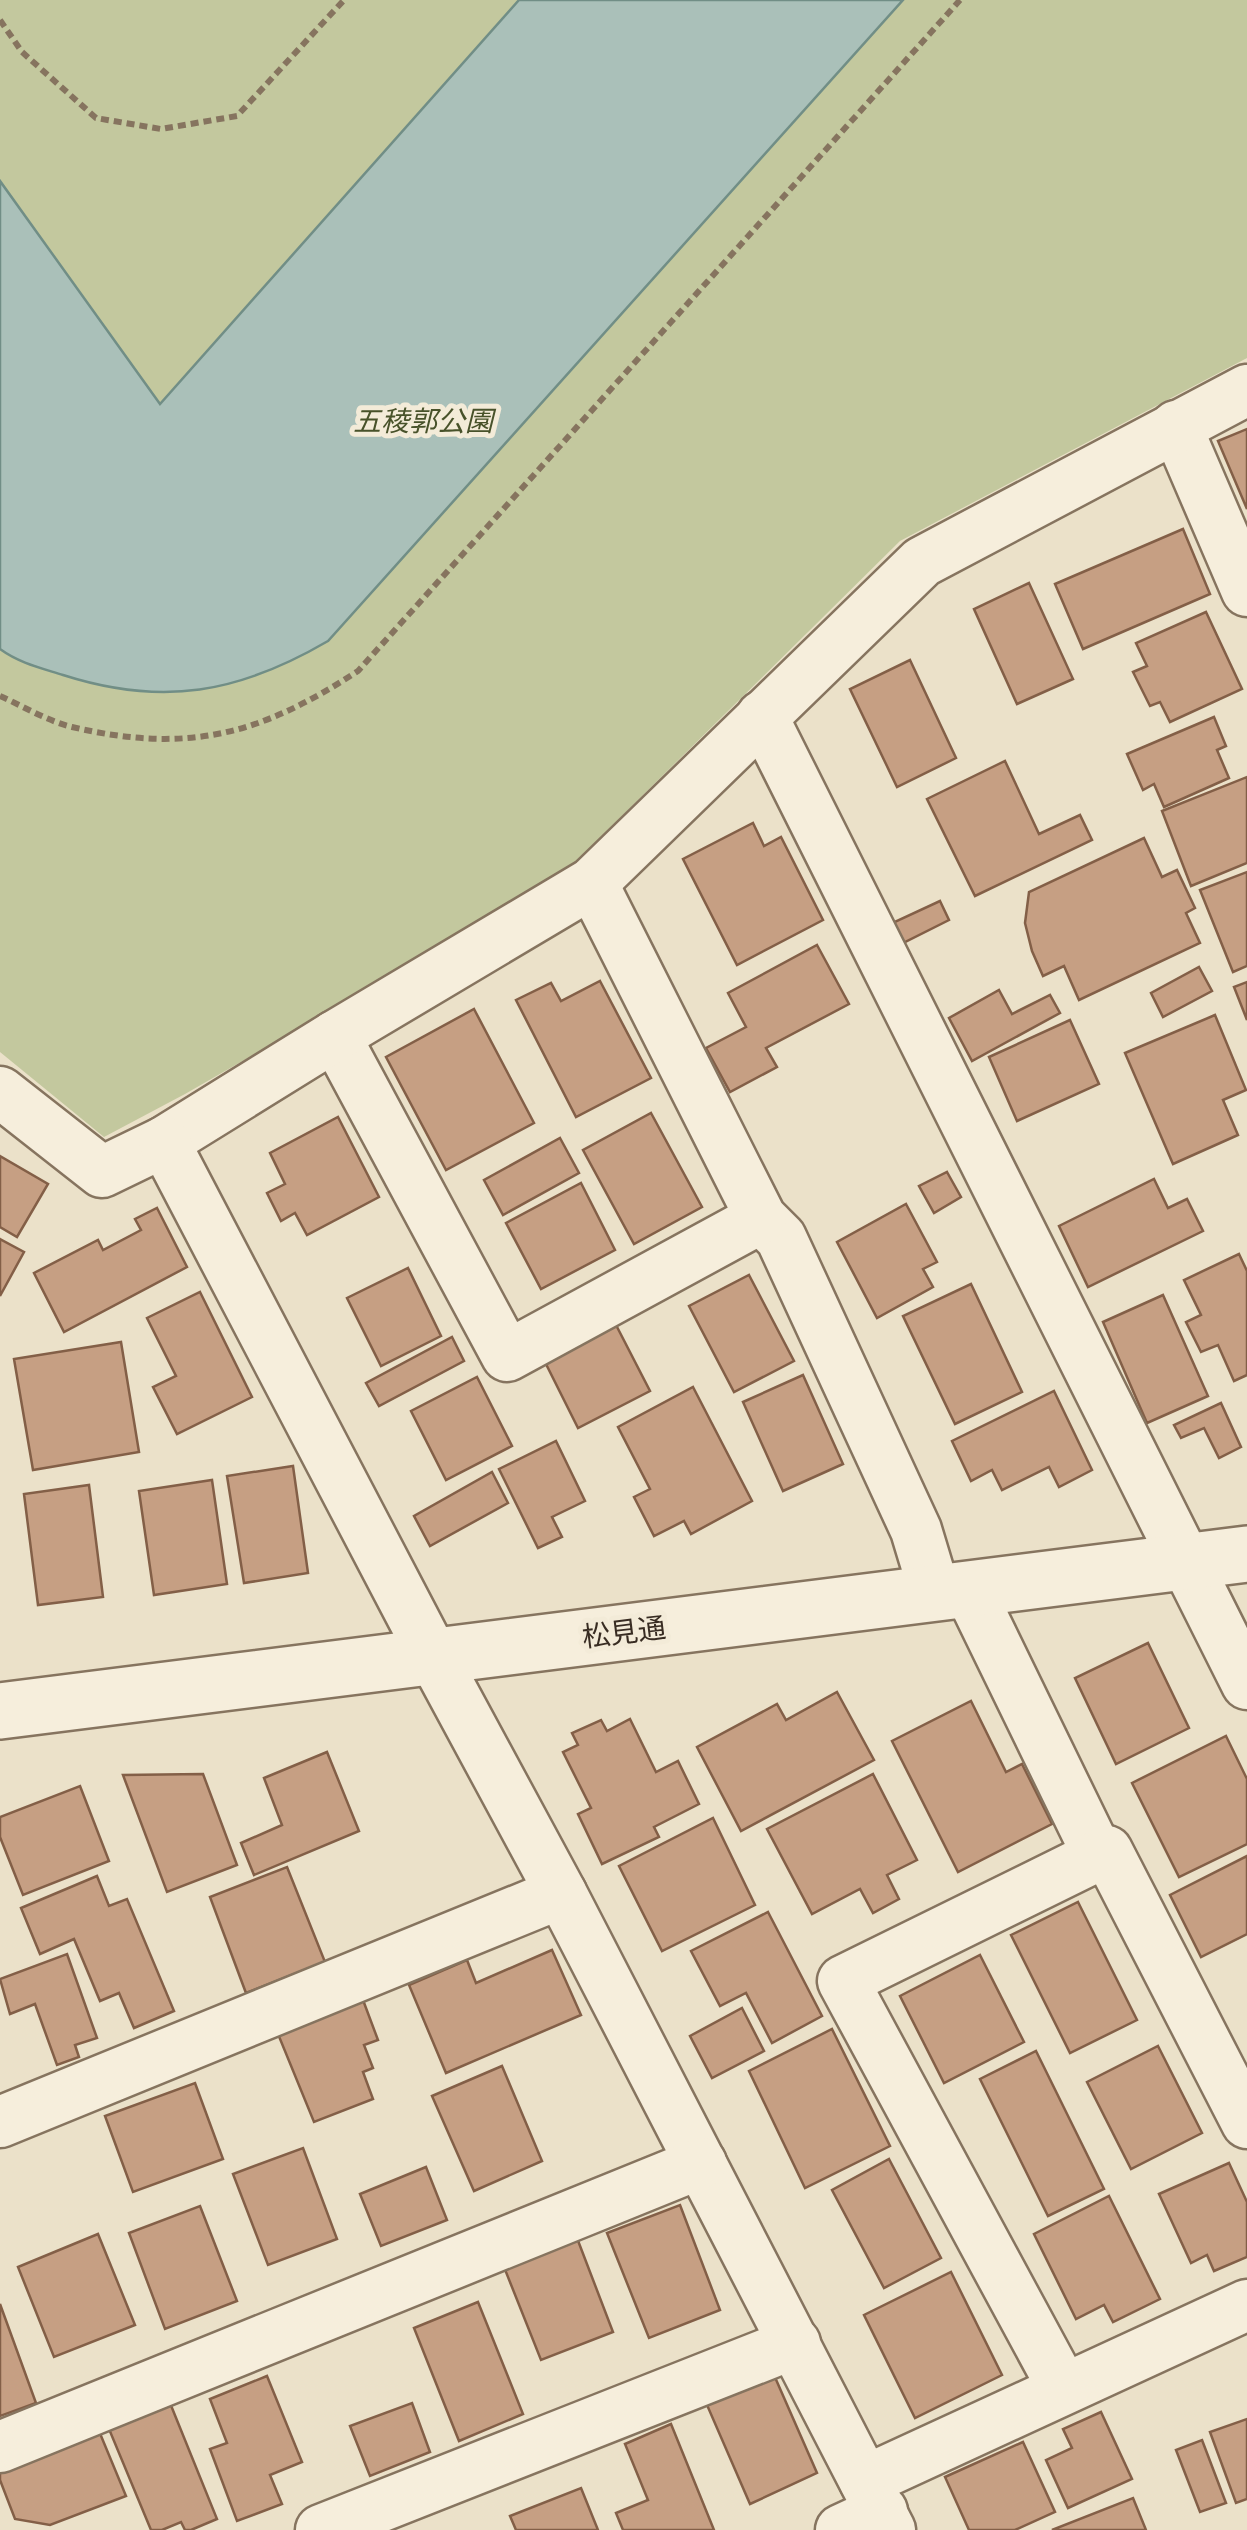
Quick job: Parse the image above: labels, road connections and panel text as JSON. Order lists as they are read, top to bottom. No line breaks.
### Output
{"streets":{"street":["松見通"]},"parks":["五稜郭公園"]}
